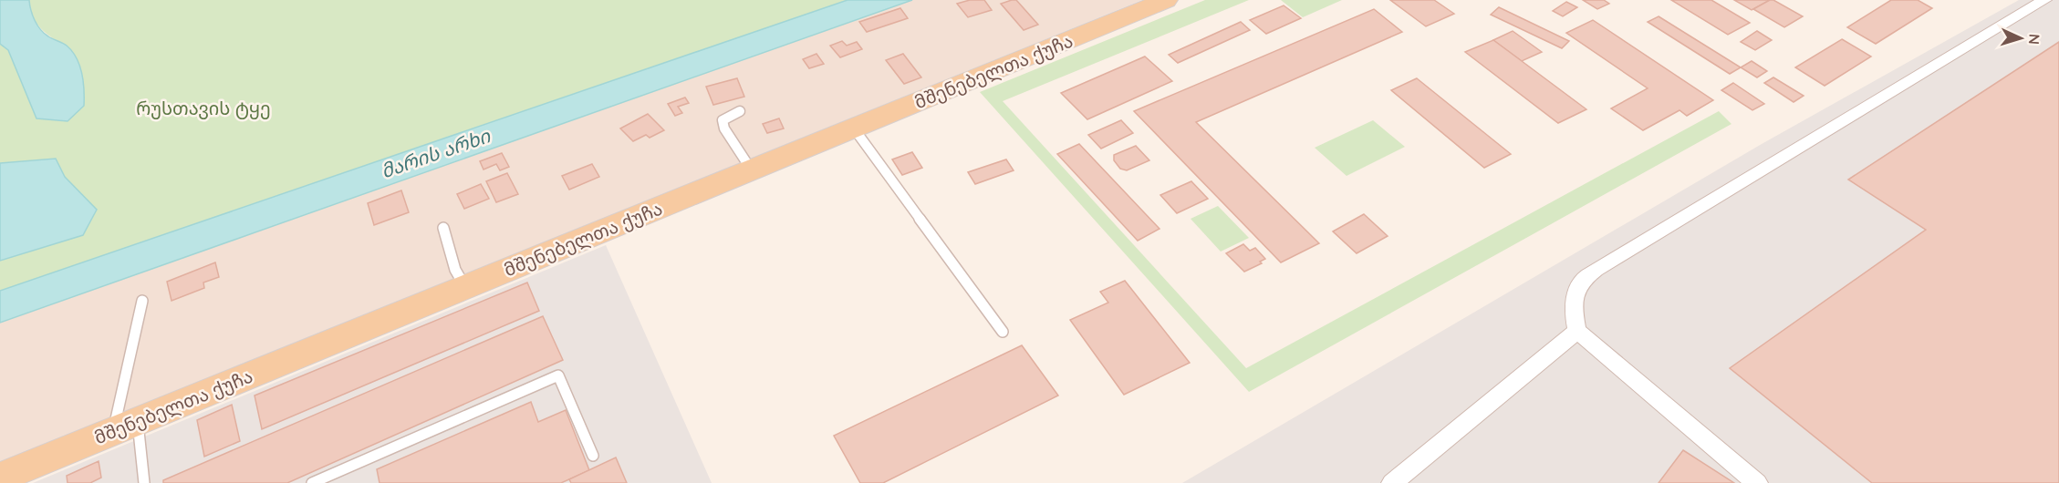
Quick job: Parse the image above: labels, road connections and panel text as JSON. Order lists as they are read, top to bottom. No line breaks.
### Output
{"streets":{"main road":["მშენებელთა ქუჩა"]},"water":["მარის არხი"],"parks":["რუსთავის ტყე"],"north":"right"}
